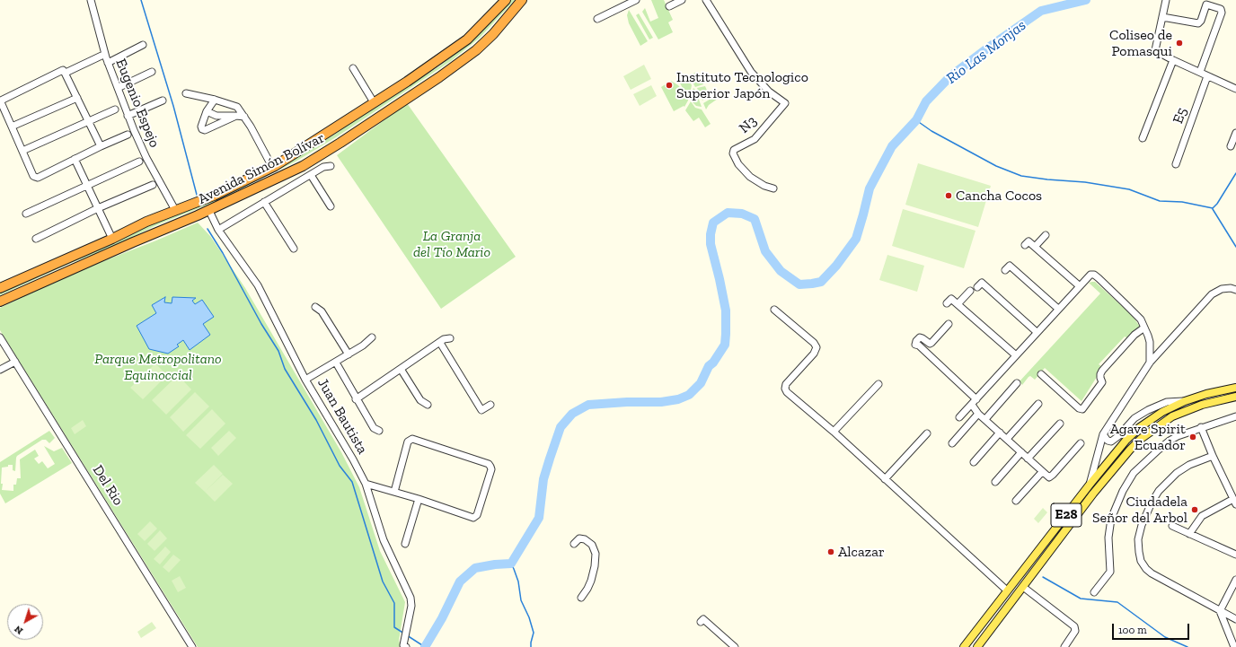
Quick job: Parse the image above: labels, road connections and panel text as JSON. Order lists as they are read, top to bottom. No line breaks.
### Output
{"streets":{"highway":["Avenida Simón Bolívar"],"main road":["E28"],"street":["Eugenio Espejo","E5","N3","Juan Bautista","Del Rio"]},"crossings":[["Eugenio Espejo","Avenida Simón Bolívar"],["Avenida Simón Bolívar","Juan Bautista"]],"water":["Rio Las Monjas"],"parks":["La Granja del Tío Mario","Parque Metropolitano Equinoccial"],"places":["Coliseo de Pomasqui","Instituto Tecnologico Superior Japón","Cancha Cocos","Agave Spirit Ecuador","Ciudadela Señor del Arbol","Alcazar"],"scale_bar":"100 m","north":"bottom left"}
